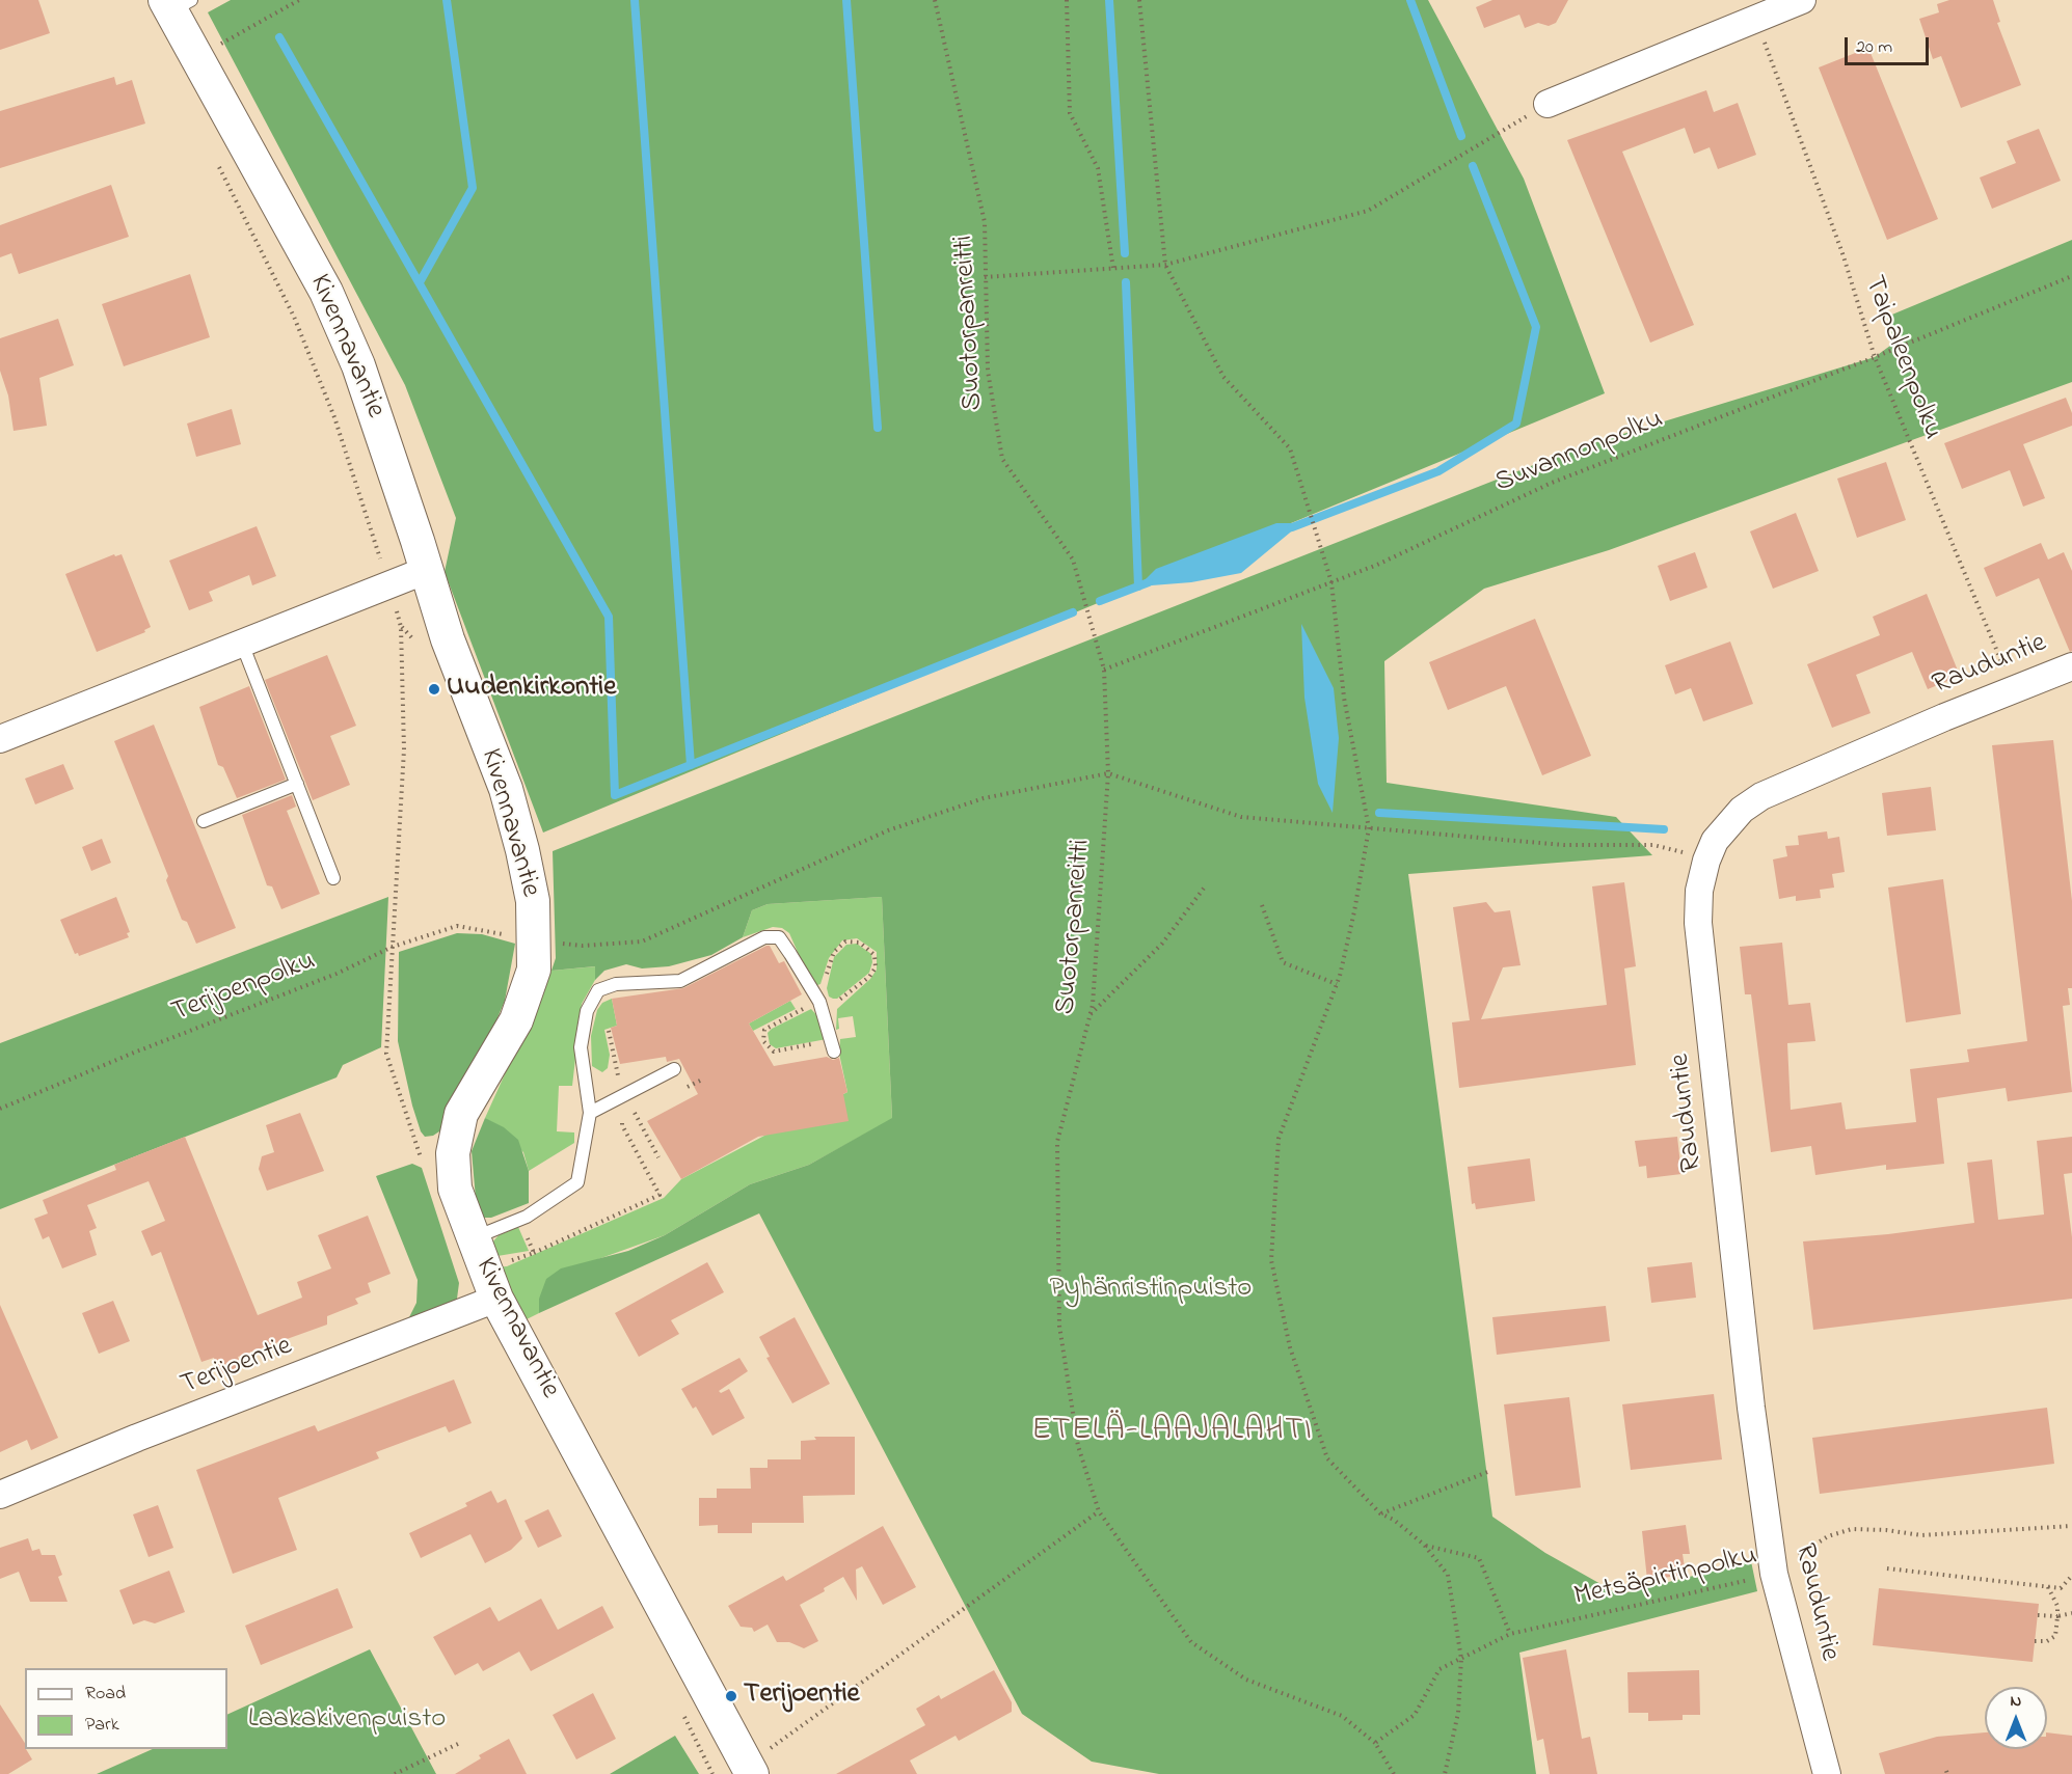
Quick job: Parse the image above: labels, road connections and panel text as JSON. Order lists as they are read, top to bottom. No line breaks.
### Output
{"streets":{"street":["Kivennavantie","Rauduntie","Terijoentie"],"path":["Suotorpanreitti","Taipaleenpolku","Suvannonpolku","Terijoenpolku","Metsäpirtinpolku"]},"crossings":[["Suotorpanreitti","Suvannonpolku"],["Suotorpanreitti","Terijoenpolku"],["Suotorpanreitti","Metsäpirtinpolku"],["Kivennavantie","Terijoenpolku"],["Kivennavantie","Terijoentie"],["Taipaleenpolku","Suvannonpolku"],["Taipaleenpolku","Rauduntie"],["Rauduntie","Metsäpirtinpolku"]],"districts":["ETELÄ-LAAJALAHTI"],"parks":["Pyhänristinpuisto","Laakakivenpuisto"],"places":["Uudenkirkontie","Terijoentie"],"legend":["Road","Park"],"scale_bar":"20 m","north":"top"}
